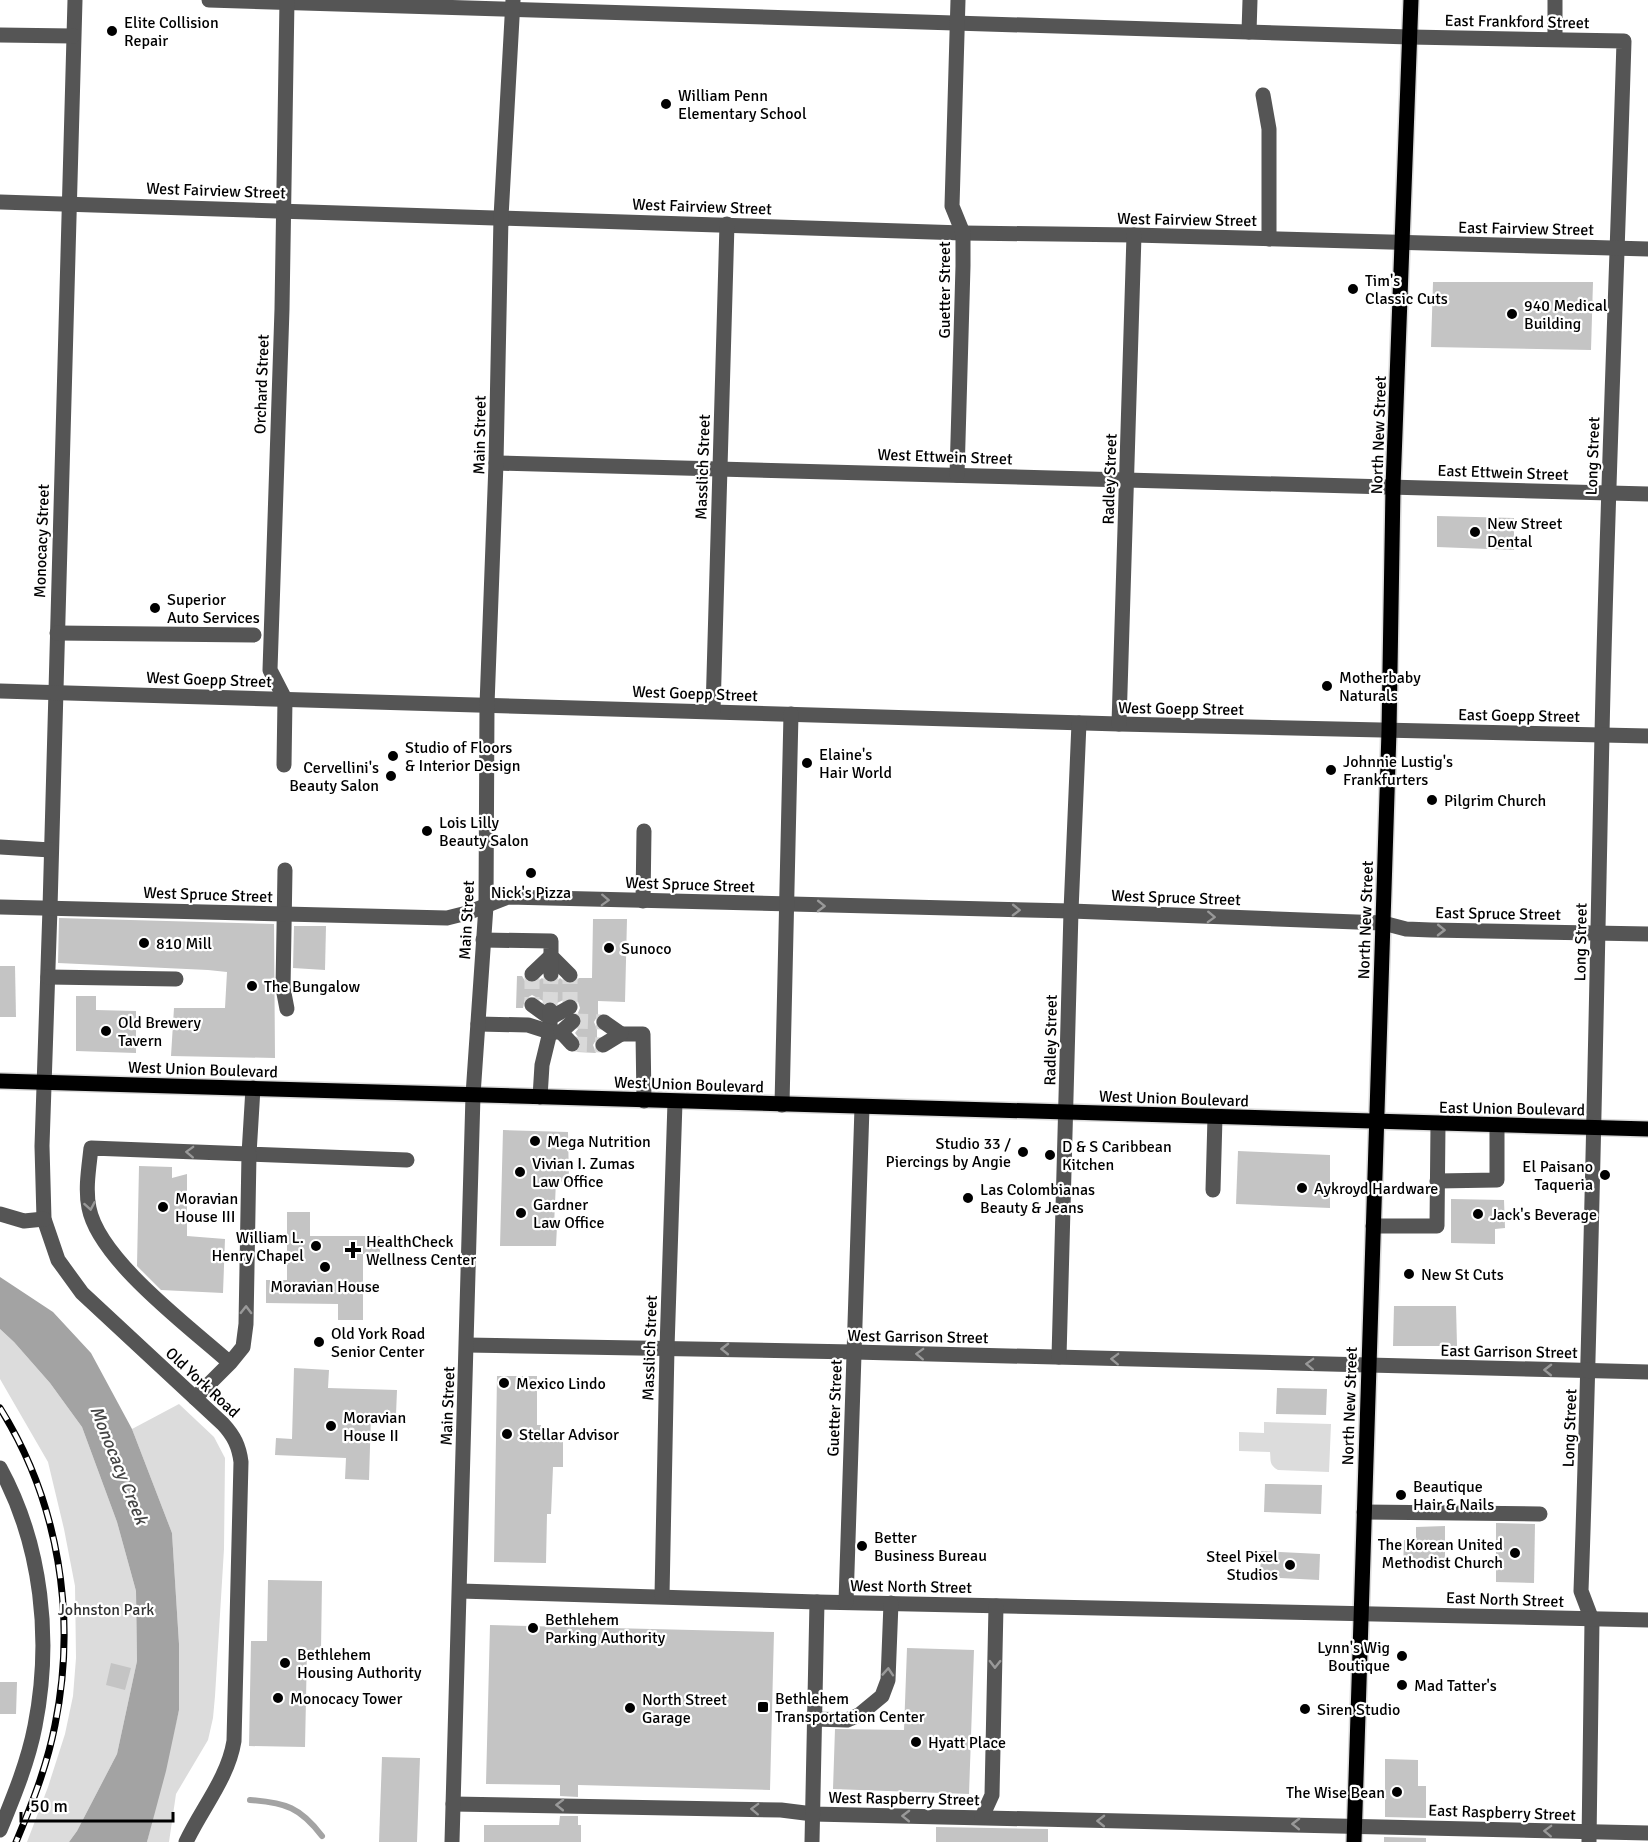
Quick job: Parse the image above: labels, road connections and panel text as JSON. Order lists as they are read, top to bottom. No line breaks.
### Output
{"streets":{"main road":["North New Street","West Union Boulevard","East Union Boulevard"],"street":["East Frankford Street","West Fairview Street","East Fairview Street","Guetter Street","Orchard Street","Main Street","West Ettwein Street","Long Street","Masslich Street","East Ettwein Street","Radley Street","Monocacy Street","West Goepp Street","East Goepp Street","West Spruce Street","East Spruce Street","West Garrison Street","East Garrison Street","Old York Road","West North Street","East North Street","West Raspberry Street","East Raspberry Street"]},"crossings":[["East Frankford Street","Guetter Street"],["East Frankford Street","Orchard Street"],["East Frankford Street","Main Street"],["East Frankford Street","North New Street"],["East Frankford Street","Long Street"],["West Fairview Street","East Fairview Street"],["West Fairview Street","Guetter Street"],["West Fairview Street","Orchard Street"],["West Fairview Street","Main Street"],["West Fairview Street","North New Street"],["West Fairview Street","Masslich Street"],["West Fairview Street","Radley Street"],["West Fairview Street","Monocacy Street"],["East Fairview Street","North New Street"],["East Fairview Street","Long Street"],["Guetter Street","West Ettwein Street"],["Guetter Street","West Union Boulevard"],["Guetter Street","West Garrison Street"],["Guetter Street","West North Street"],["Orchard Street","West Goepp Street"],["Main Street","West Ettwein Street"],["Main Street","West Goepp Street"],["Main Street","West Spruce Street"],["Main Street","West Union Boulevard"],["Main Street","West Garrison Street"],["Main Street","West North Street"],["Main Street","West Raspberry Street"],["North New Street","West Ettwein Street"],["North New Street","East Ettwein Street"],["North New Street","West Goepp Street"],["North New Street","East Goepp Street"],["North New Street","West Spruce Street"],["North New Street","East Spruce Street"],["North New Street","West Union Boulevard"],["North New Street","East Union Boulevard"],["North New Street","West Garrison Street"],["North New Street","East Garrison Street"],["North New Street","West North Street"],["North New Street","East North Street"],["North New Street","West Raspberry Street"],["North New Street","East Raspberry Street"],["West Ettwein Street","Masslich Street"],["West Ettwein Street","East Ettwein Street"],["West Ettwein Street","Radley Street"],["Long Street","East Ettwein Street"],["Long Street","East Goepp Street"],["Long Street","East Spruce Street"],["Long Street","East Union Boulevard"],["Long Street","East Garrison Street"],["Long Street","East North Street"],["Long Street","East Raspberry Street"],["Masslich Street","West Goepp Street"],["Masslich Street","West Union Boulevard"],["Masslich Street","West Garrison Street"],["Masslich Street","West North Street"],["Radley Street","West Goepp Street"],["Radley Street","West Spruce Street"],["Radley Street","West Union Boulevard"],["Radley Street","West Garrison Street"],["Monocacy Street","West Goepp Street"],["Monocacy Street","West Spruce Street"],["Monocacy Street","West Union Boulevard"],["Monocacy Street","Old York Road"],["West Goepp Street","East Goepp Street"],["West Spruce Street","East Spruce Street"],["West Union Boulevard","East Union Boulevard"],["West Union Boulevard","Old York Road"],["West Garrison Street","East Garrison Street"],["West North Street","East North Street"],["West Raspberry Street","East Raspberry Street"]],"one_way":["West Spruce Street","East Spruce Street","West Garrison Street","East Garrison Street","West Raspberry Street","East Raspberry Street"],"water":["Monocacy Creek"],"parks":["Johnston Park"],"places":{"other":["Elite Collision Repair","William Penn Elementary School","Tim's Classic Cuts","940 Medical Building","New Street Dental","Superior Auto Services","Motherbaby Naturals","Studio of Floors & Interior Design","Elaine's Hair World","Johnnie Lustig's Frankfurters","Cervellini's Beauty Salon","Pilgrim Church","Lois Lilly Beauty Salon","Nick's Pizza","810 Mill","Sunoco","The Bungalow","Old Brewery Tavern","Mega Nutrition","Studio 33 / Piercings by Angie","D & S Caribbean Kitchen","Vivian I. Zumas Law Office","El Paisano Taqueria","Aykroyd Hardware","Las Colombianas Beauty & Jeans","Moravian House III","Gardner Law Office","Jack's Beverage","William L. Henry Chapel","Moravian House","New St Cuts","Old York Road Senior Center","Mexico Lindo","Moravian House II","Stellar Advisor","Beautique Hair & Nails","Better Business Bureau","The Korean United Methodist Church","Steel Pixel Studios","Bethlehem Parking Authority","Lynn's Wig Boutique","Bethlehem Housing Authority","Mad Tatter's","Monocacy Tower","North Street Garage","Siren Studio","Hyatt Place","The Wise Bean"],"health":["HealthCheck Wellness Center"],"transit":["Bethlehem Transportation Center"]},"scale_bar":"50 m"}
